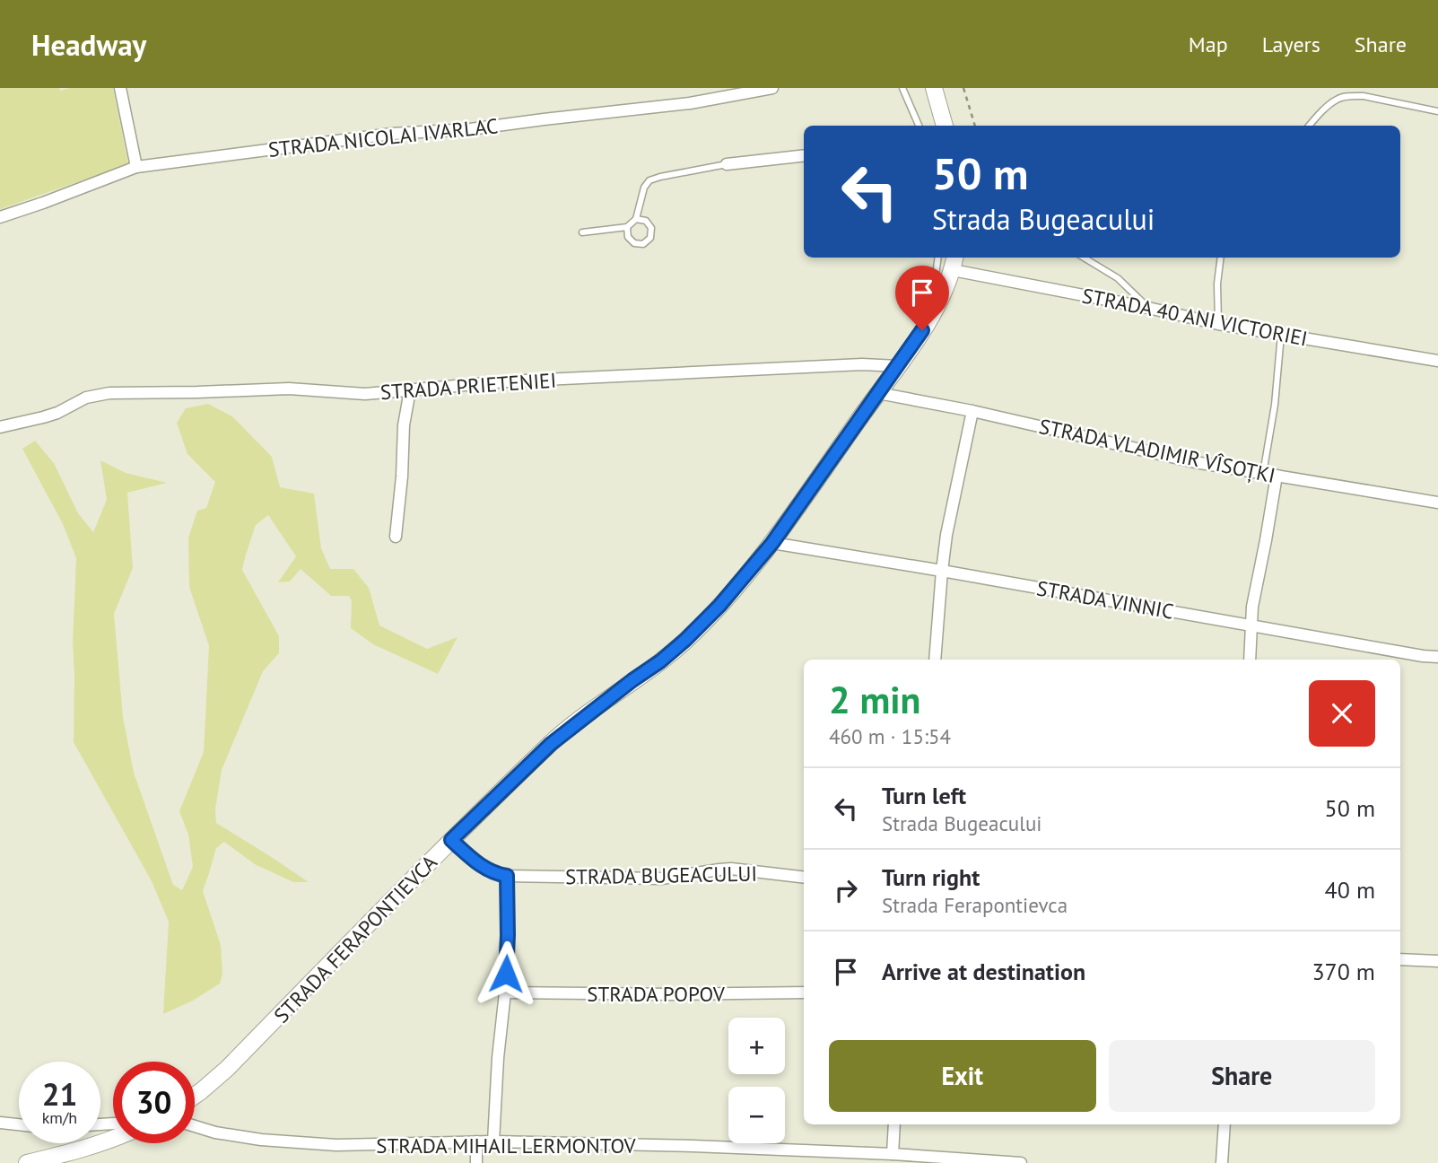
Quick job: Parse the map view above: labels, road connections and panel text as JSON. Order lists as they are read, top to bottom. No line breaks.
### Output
{"streets":{"main road":["STRADA FERAPONTIEVCA"],"street":["STRADA NICOLAI IVARLAC","STRADA 40 ANI VICTORIEI","STRADA PRIETENIEI","STRADA VLADIMIR VÎSOȚKI","STRADA VINNIC","STRADA BUGEACULUI","STRADA POPOV","STRADA MIHAIL LERMONTOV"]},"crossings":[["STRADA 40 ANI VICTORIEI","STRADA FERAPONTIEVCA"],["STRADA PRIETENIEI","STRADA FERAPONTIEVCA"],["STRADA VLADIMIR VÎSOȚKI","STRADA FERAPONTIEVCA"],["STRADA VINNIC","STRADA FERAPONTIEVCA"],["STRADA BUGEACULUI","STRADA FERAPONTIEVCA"]],"page":{"header":"Headway","nav":["Map","Layers","Share"],"turn":["50 m","Strada Bugeacului"],"heading":["2 min","460 m · 15:54"],"list":[{"name":"Turn left","note":"Strada Bugeacului","value":"50 m"},{"name":"Turn right","note":"Strada Ferapontievca","value":"40 m"},{"name":"Arrive at destination","value":"370 m"}],"map_buttons":["+","−"],"buttons":["Exit","Share"],"speed":"21 km/h","limit":"30"}}
